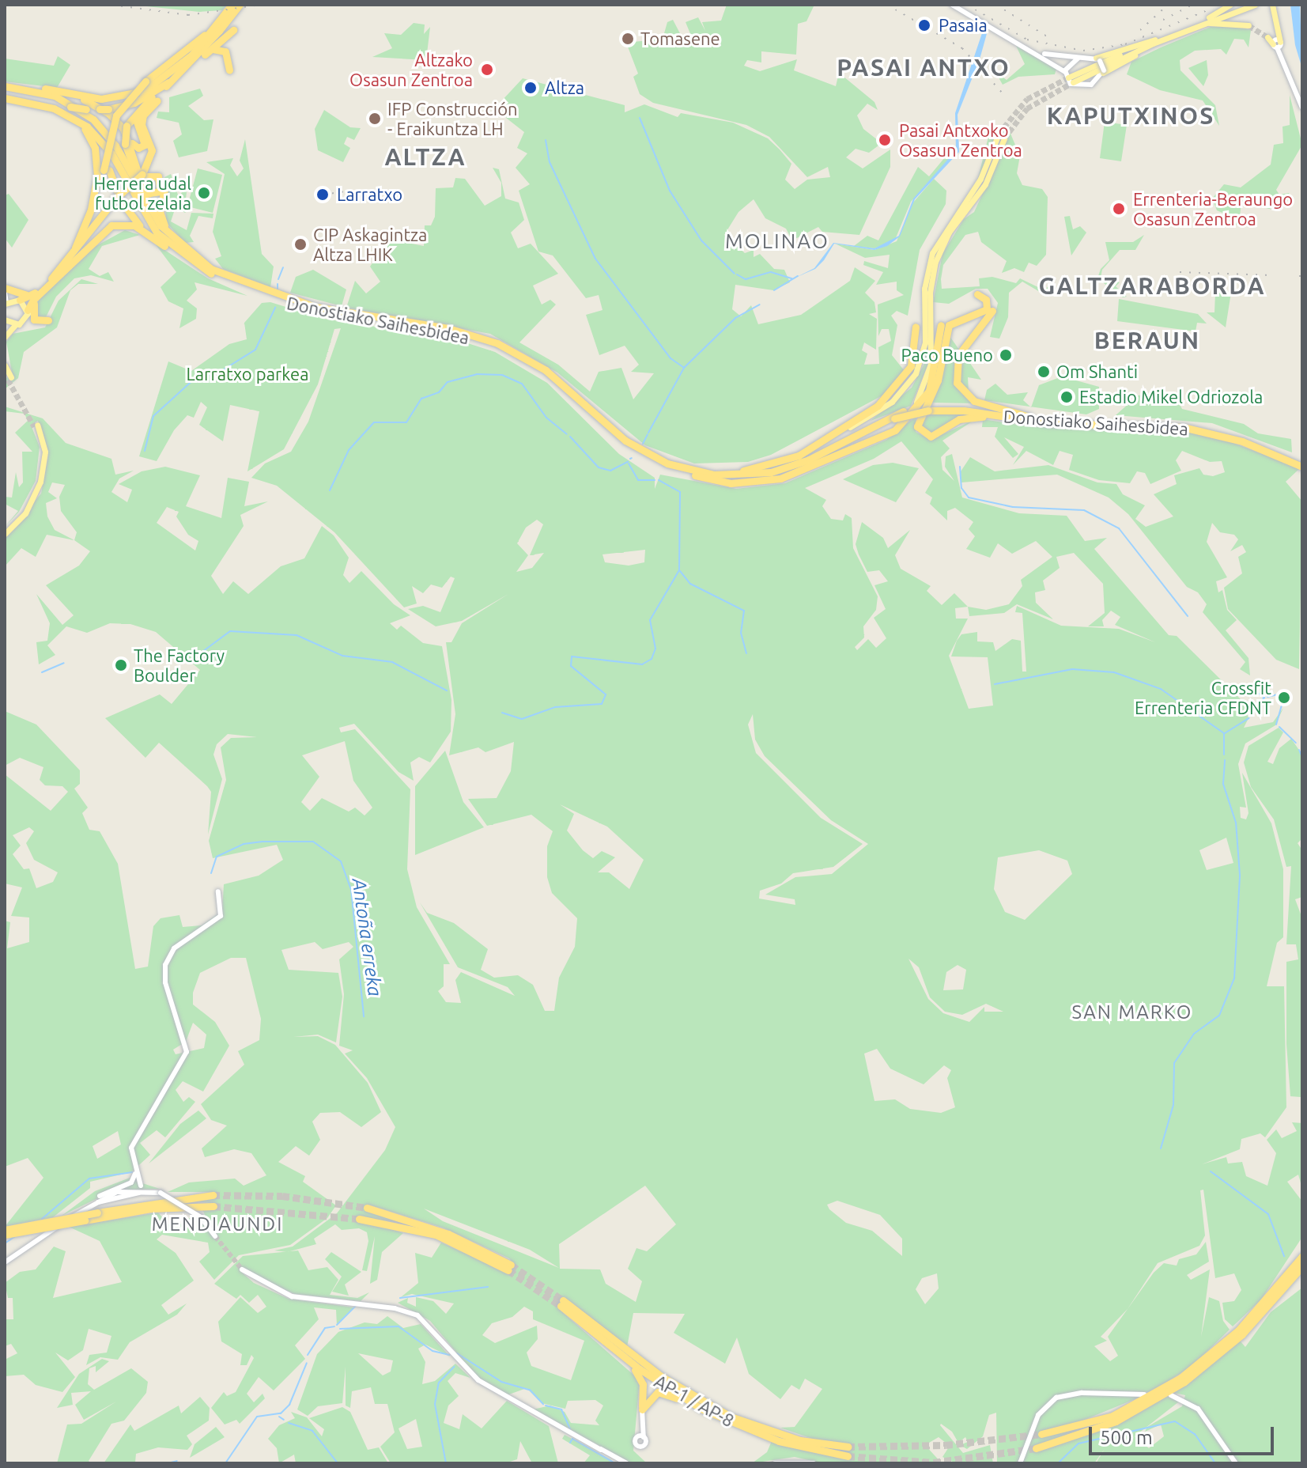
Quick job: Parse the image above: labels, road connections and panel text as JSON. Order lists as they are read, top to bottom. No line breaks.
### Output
{"streets":{"highway":["Donostiako Saihesbidea","AP-1 / AP-8"]},"districts":["PASAI ANTXO","KAPUTXINOS","ALTZA","MOLINAO","GALTZARABORDA","BERAUN","SAN MARKO","MENDIAUNDI"],"water":["Antoña erreka"],"parks":["Larratxo parkea"],"places":["Pasaia","Tomasene","Altzako Osasun Zentroa","Altza","IFP Construcción - Eraikuntza LH","Pasai Antxoko Osasun Zentroa","Herrera udal futbol zelaia","Larratxo","Errenteria-Beraungo Osasun Zentroa","CIP Askagintza Altza LHIK","Paco Bueno","Om Shanti","Estadio Mikel Odriozola","The Factory Boulder","Crossfit Errenteria CFDNT"],"scale_bar":"500 m"}
